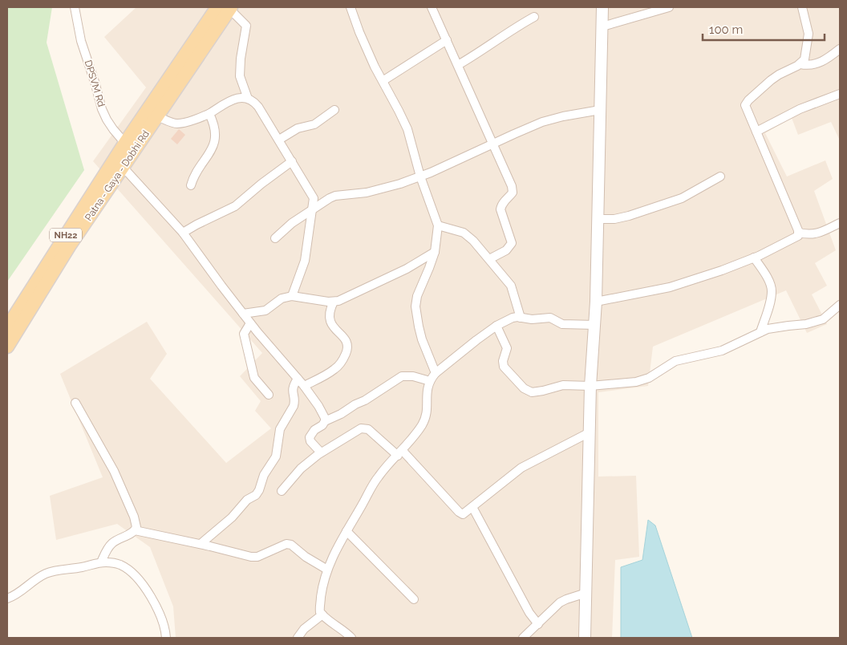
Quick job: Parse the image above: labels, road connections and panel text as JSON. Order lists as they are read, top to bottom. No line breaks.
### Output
{"streets":{"main road":["Patna - Gaya - Dobhi Rd","NH22"],"street":["DPSVM Rd"]},"crossings":[["DPSVM Rd","Patna - Gaya - Dobhi Rd"]],"scale_bar":"100 m"}
